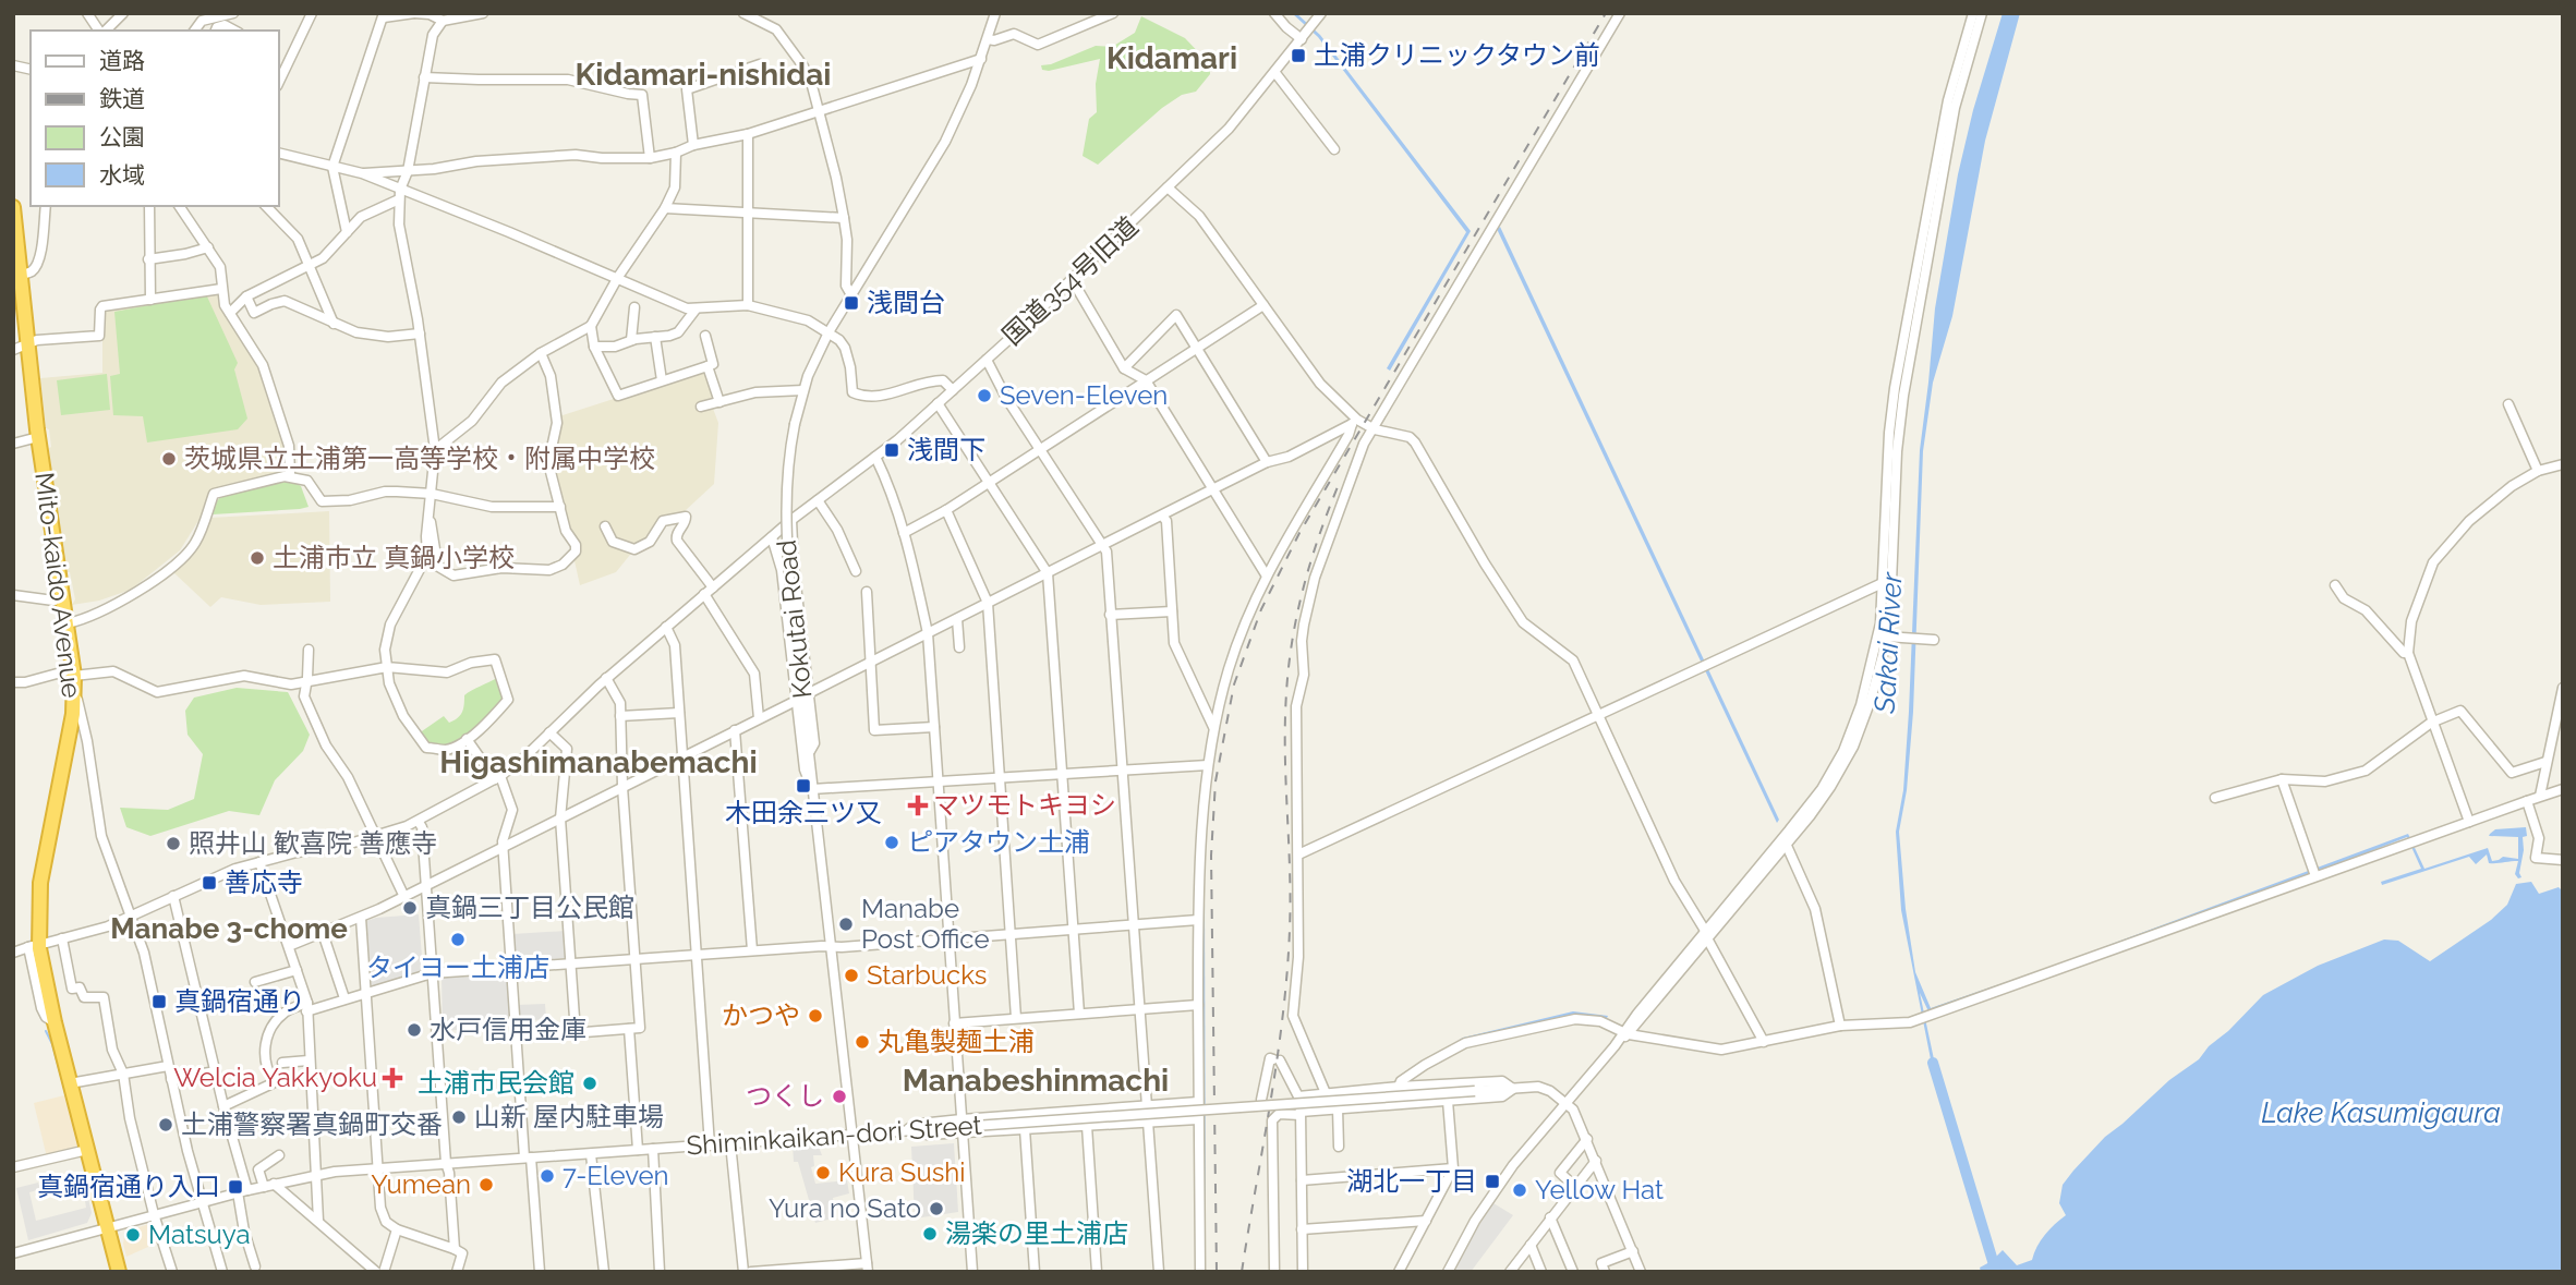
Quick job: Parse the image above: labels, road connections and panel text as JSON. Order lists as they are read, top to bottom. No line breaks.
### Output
{"streets":{"highway":["Mito-kaido Avenue"],"street":["国道354号旧道","Kokutai Road","Shiminkaikan-dori Street"]},"crossings":[["Mito-kaido Avenue","Shiminkaikan-dori Street"],["Kokutai Road","Shiminkaikan-dori Street"]],"districts":["Kidamari","Kidamari-nishidai","Higashimanabemachi","Manabe 3-chome","Manabeshinmachi"],"water":["Sakai River","Lake Kasumigaura"],"places":{"transit":["土浦クリニックタウン前","浅間台","浅間下","木田余三ツ又","善応寺","真鍋宿通り","湖北一丁目","真鍋宿通り入口"],"other":["Seven-Eleven","茨城県立土浦第一高等学校・附属中学校","土浦市立 真鍋小学校","ピアタウン土浦","照井山 歓喜院 善應寺","真鍋三丁目公民館","Manabe Post Office","タイヨー土浦店","Starbucks","かつや","水戸信用金庫","丸亀製麺土浦","土浦市民会館","つくし","山新 屋内駐車場","土浦警察署真鍋町交番","Kura Sushi","7-Eleven","Yumean","Yellow Hat","Yura no Sato","湯楽の里土浦店","Matsuya"],"health":["マツモトキヨシ","Welcia Yakkyoku"]},"legend":["道路","鉄道","公園","水域"]}
